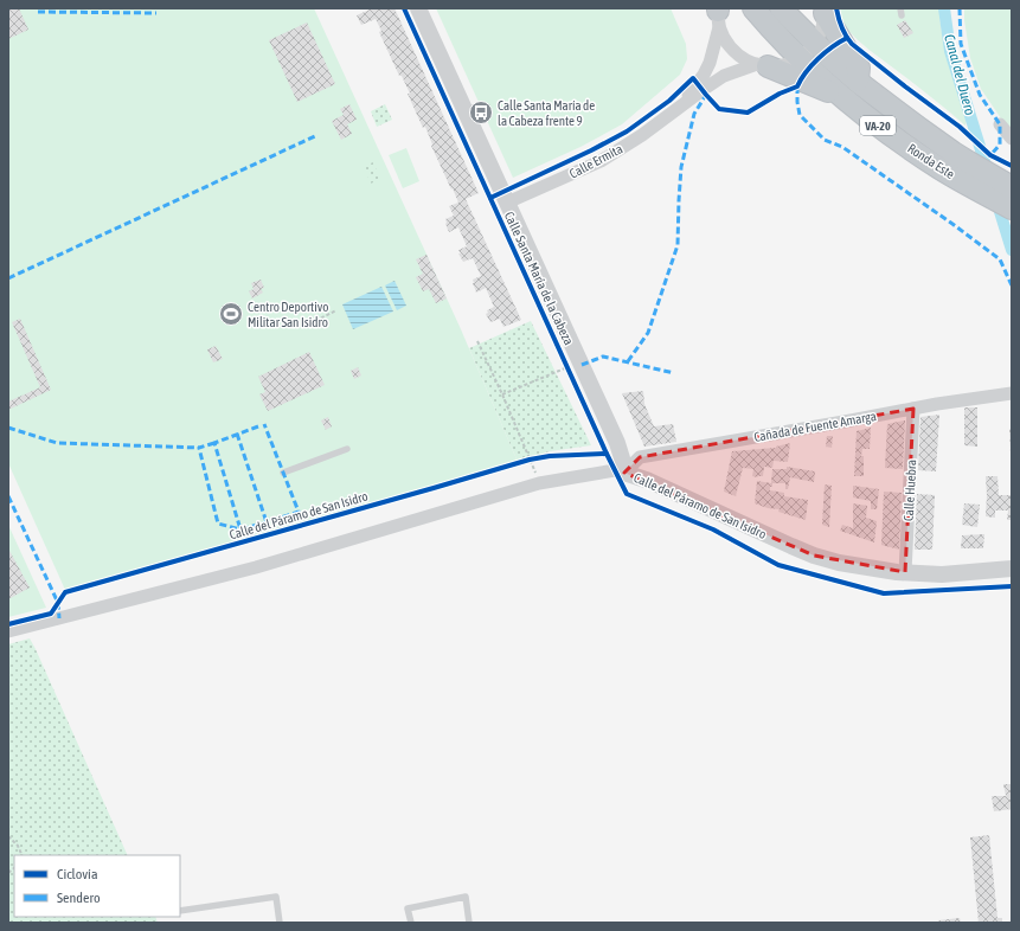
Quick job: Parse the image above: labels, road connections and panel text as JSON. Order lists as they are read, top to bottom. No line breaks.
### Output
{"streets":{"highway":["VA-20","Ronda Este"],"street":["Calle Ermita","Calle Santa María de la Cabeza","Cañada de Fuente Amarga","Calle Huebra","Calle del Páramo de San Isidro"]},"crossings":[["Calle Ermita","Ronda Este"],["Calle Ermita","Calle Santa María de la Cabeza"],["Calle Santa María de la Cabeza","Cañada de Fuente Amarga"],["Calle Santa María de la Cabeza","Calle del Páramo de San Isidro"],["Cañada de Fuente Amarga","Calle Huebra"],["Cañada de Fuente Amarga","Calle del Páramo de San Isidro"],["Calle Huebra","Calle del Páramo de San Isidro"]],"water":["Canal del Duero"],"places":{"bus stop":["Calle Santa María de la Cabeza frente 9"],"sports":["Centro Deportivo Militar San Isidro"]},"legend":["Ciclovía","Sendero"]}
